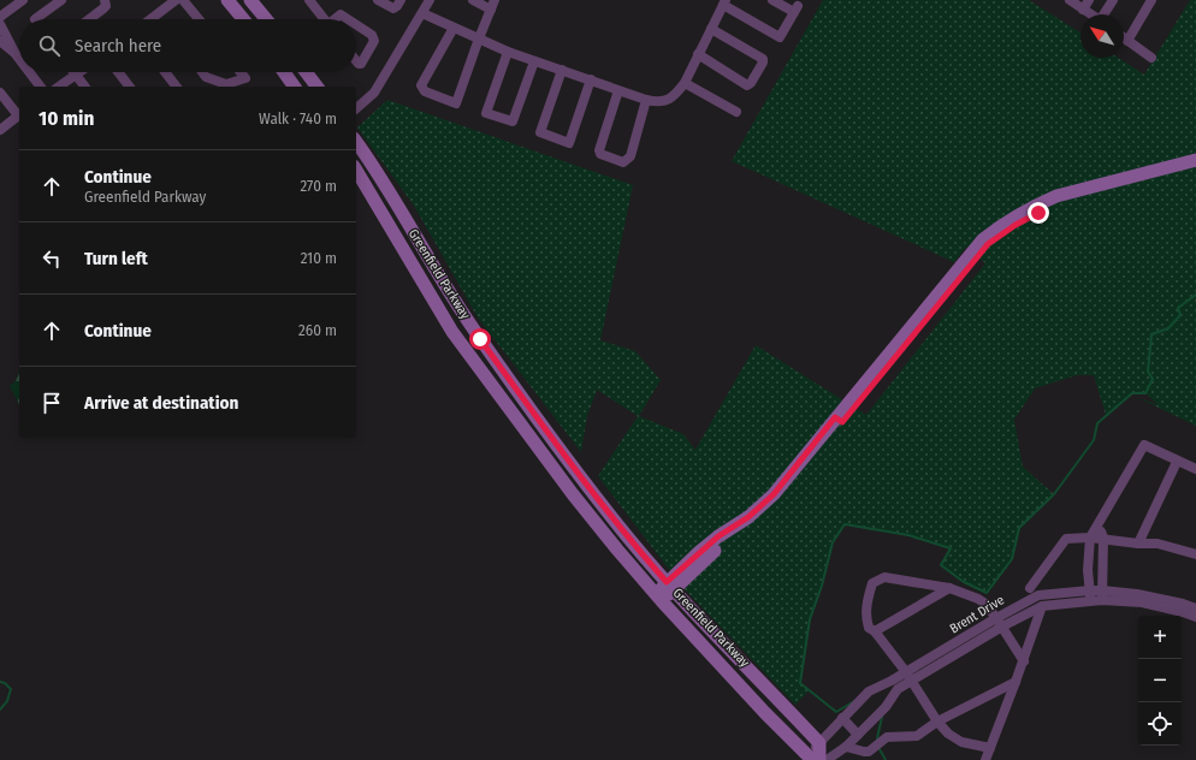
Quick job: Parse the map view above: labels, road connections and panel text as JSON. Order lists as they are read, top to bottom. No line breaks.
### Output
{"streets":{"main road":["Greenfield Parkway"],"street":["Brent Drive"]},"crossings":[["Greenfield Parkway","Brent Drive"]],"north":"top left","page":{"search":"Search here","heading":["10 min","Walk · 740 m"],"list":[["Continue","Greenfield Parkway","270 m"],["Turn left","210 m"],["Continue","260 m"],"Arrive at destination"],"map_buttons":["+","−"]}}
